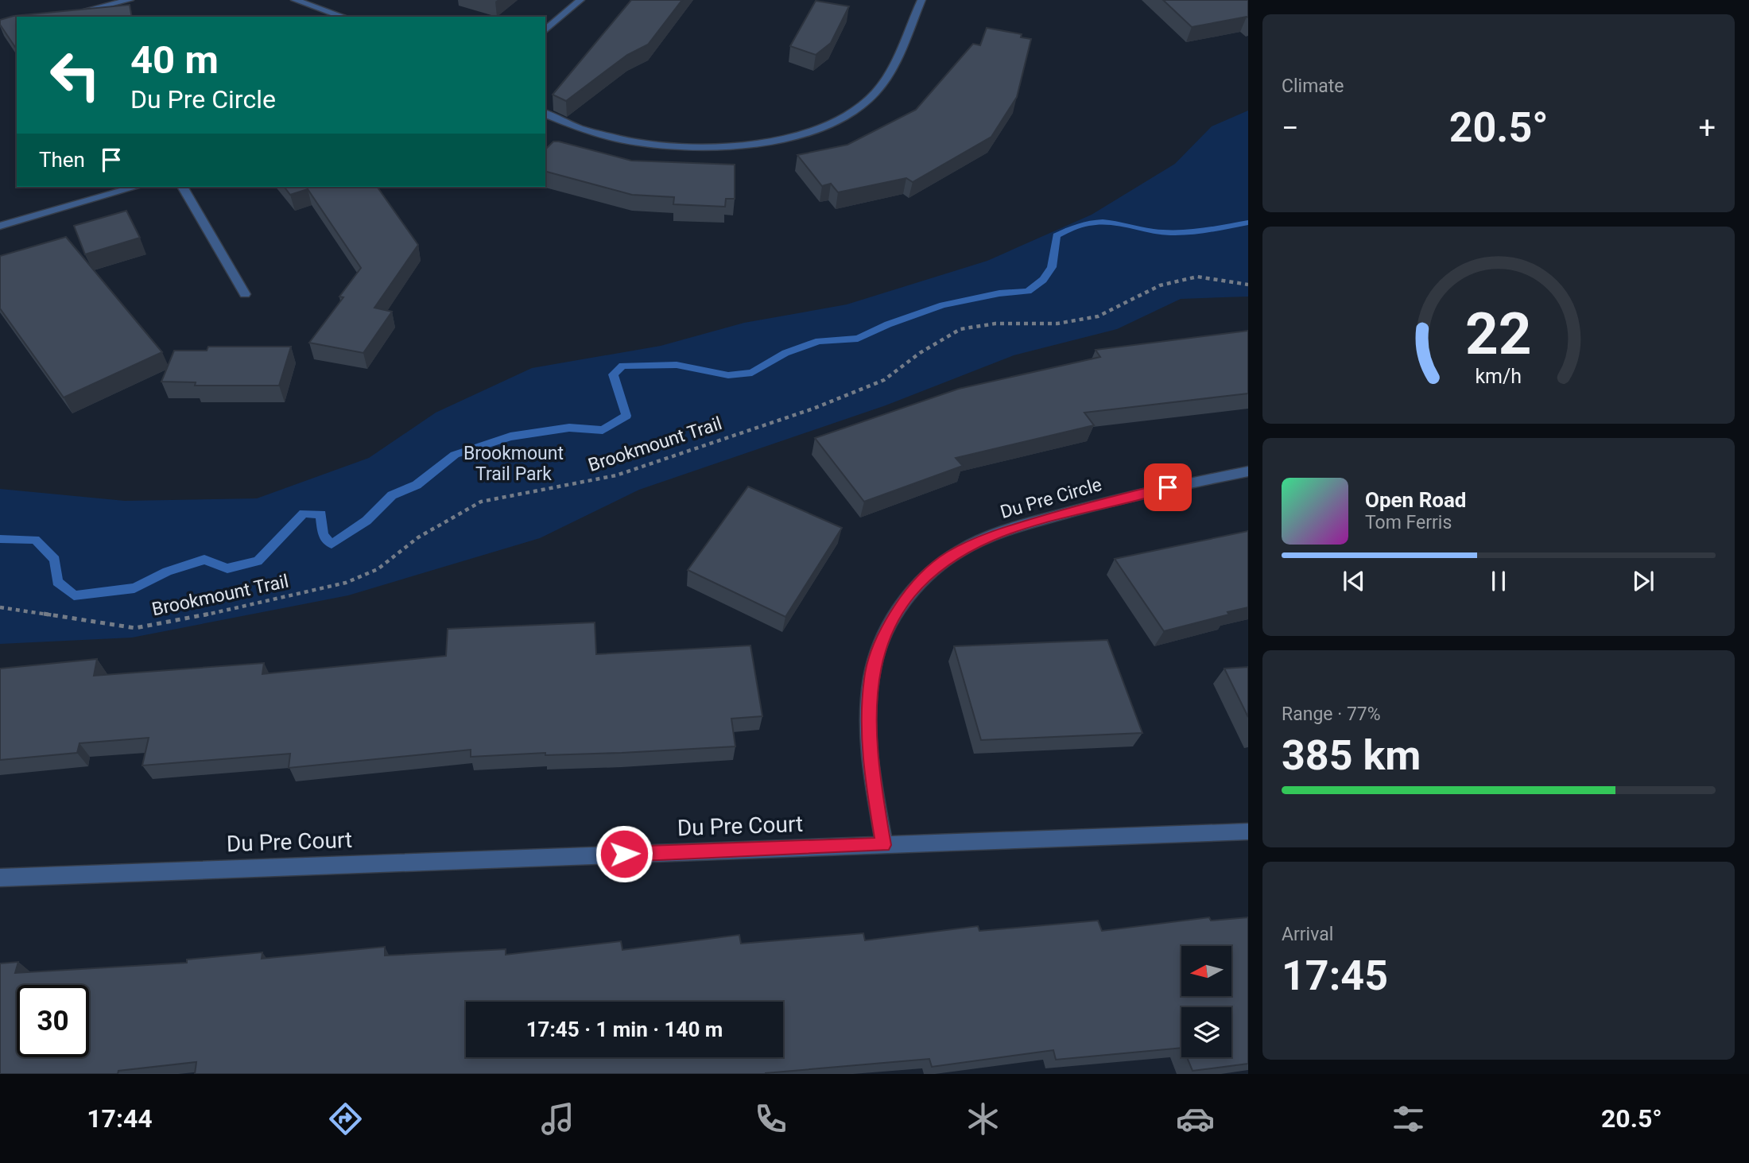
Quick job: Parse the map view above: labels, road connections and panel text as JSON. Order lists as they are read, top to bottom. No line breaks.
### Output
{"streets":{"street":["Du Pre Circle","Du Pre Court"],"path":["Brookmount Trail"]},"crossings":[["Du Pre Circle","Du Pre Court"]],"parks":["Brookmount Trail Park"],"north":"left","page":{"tile":["Climate",["Range · 77%","385 km"],["Arrival","17:45"]],"turn":["40 m","Du Pre Circle"],"heat":["−","20.5°","+"],"then":"Then","song":["Open Road","Tom Ferris"],"limit":"30","trip":"17:45 · 1 min · 140 m","tabs":["17:44","20.5°"],"gauge":["22","km/h"]}}
